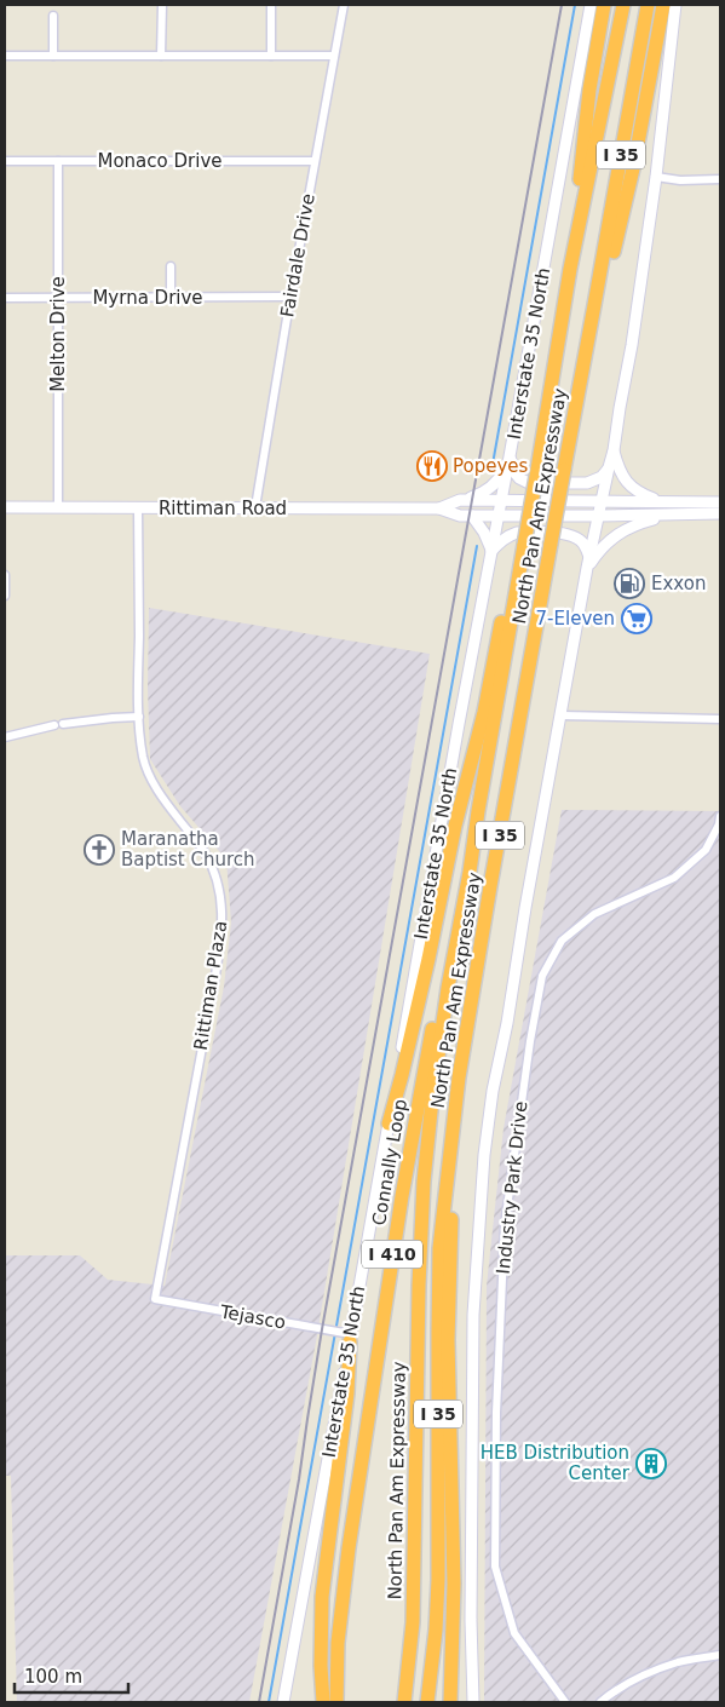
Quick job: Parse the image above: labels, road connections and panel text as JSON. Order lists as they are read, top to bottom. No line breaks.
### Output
{"streets":{"highway":["I 35","North Pan Am Expressway","Connally Loop","I 410"],"main road":["Interstate 35 North","Rittiman Road"],"street":["Monaco Drive","Fairdale Drive","Myrna Drive","Melton Drive","Rittiman Plaza","Industry Park Drive","Tejasco"]},"crossings":[["Monaco Drive","Fairdale Drive"],["Monaco Drive","Melton Drive"],["Fairdale Drive","Myrna Drive"],["Fairdale Drive","Rittiman Road"],["Myrna Drive","Melton Drive"],["Melton Drive","Rittiman Road"],["Interstate 35 North","Rittiman Road"],["Interstate 35 North","Tejasco"],["North Pan Am Expressway","Connally Loop"],["Rittiman Road","Rittiman Plaza"],["Rittiman Plaza","Tejasco"]],"places":{"restaurant":["Popeyes"],"fuel station":["Exxon"],"supermarket":["7-Eleven"],"church":["Maranatha Baptist Church"],"building":["HEB Distribution Center"]},"scale_bar":"100 m"}
